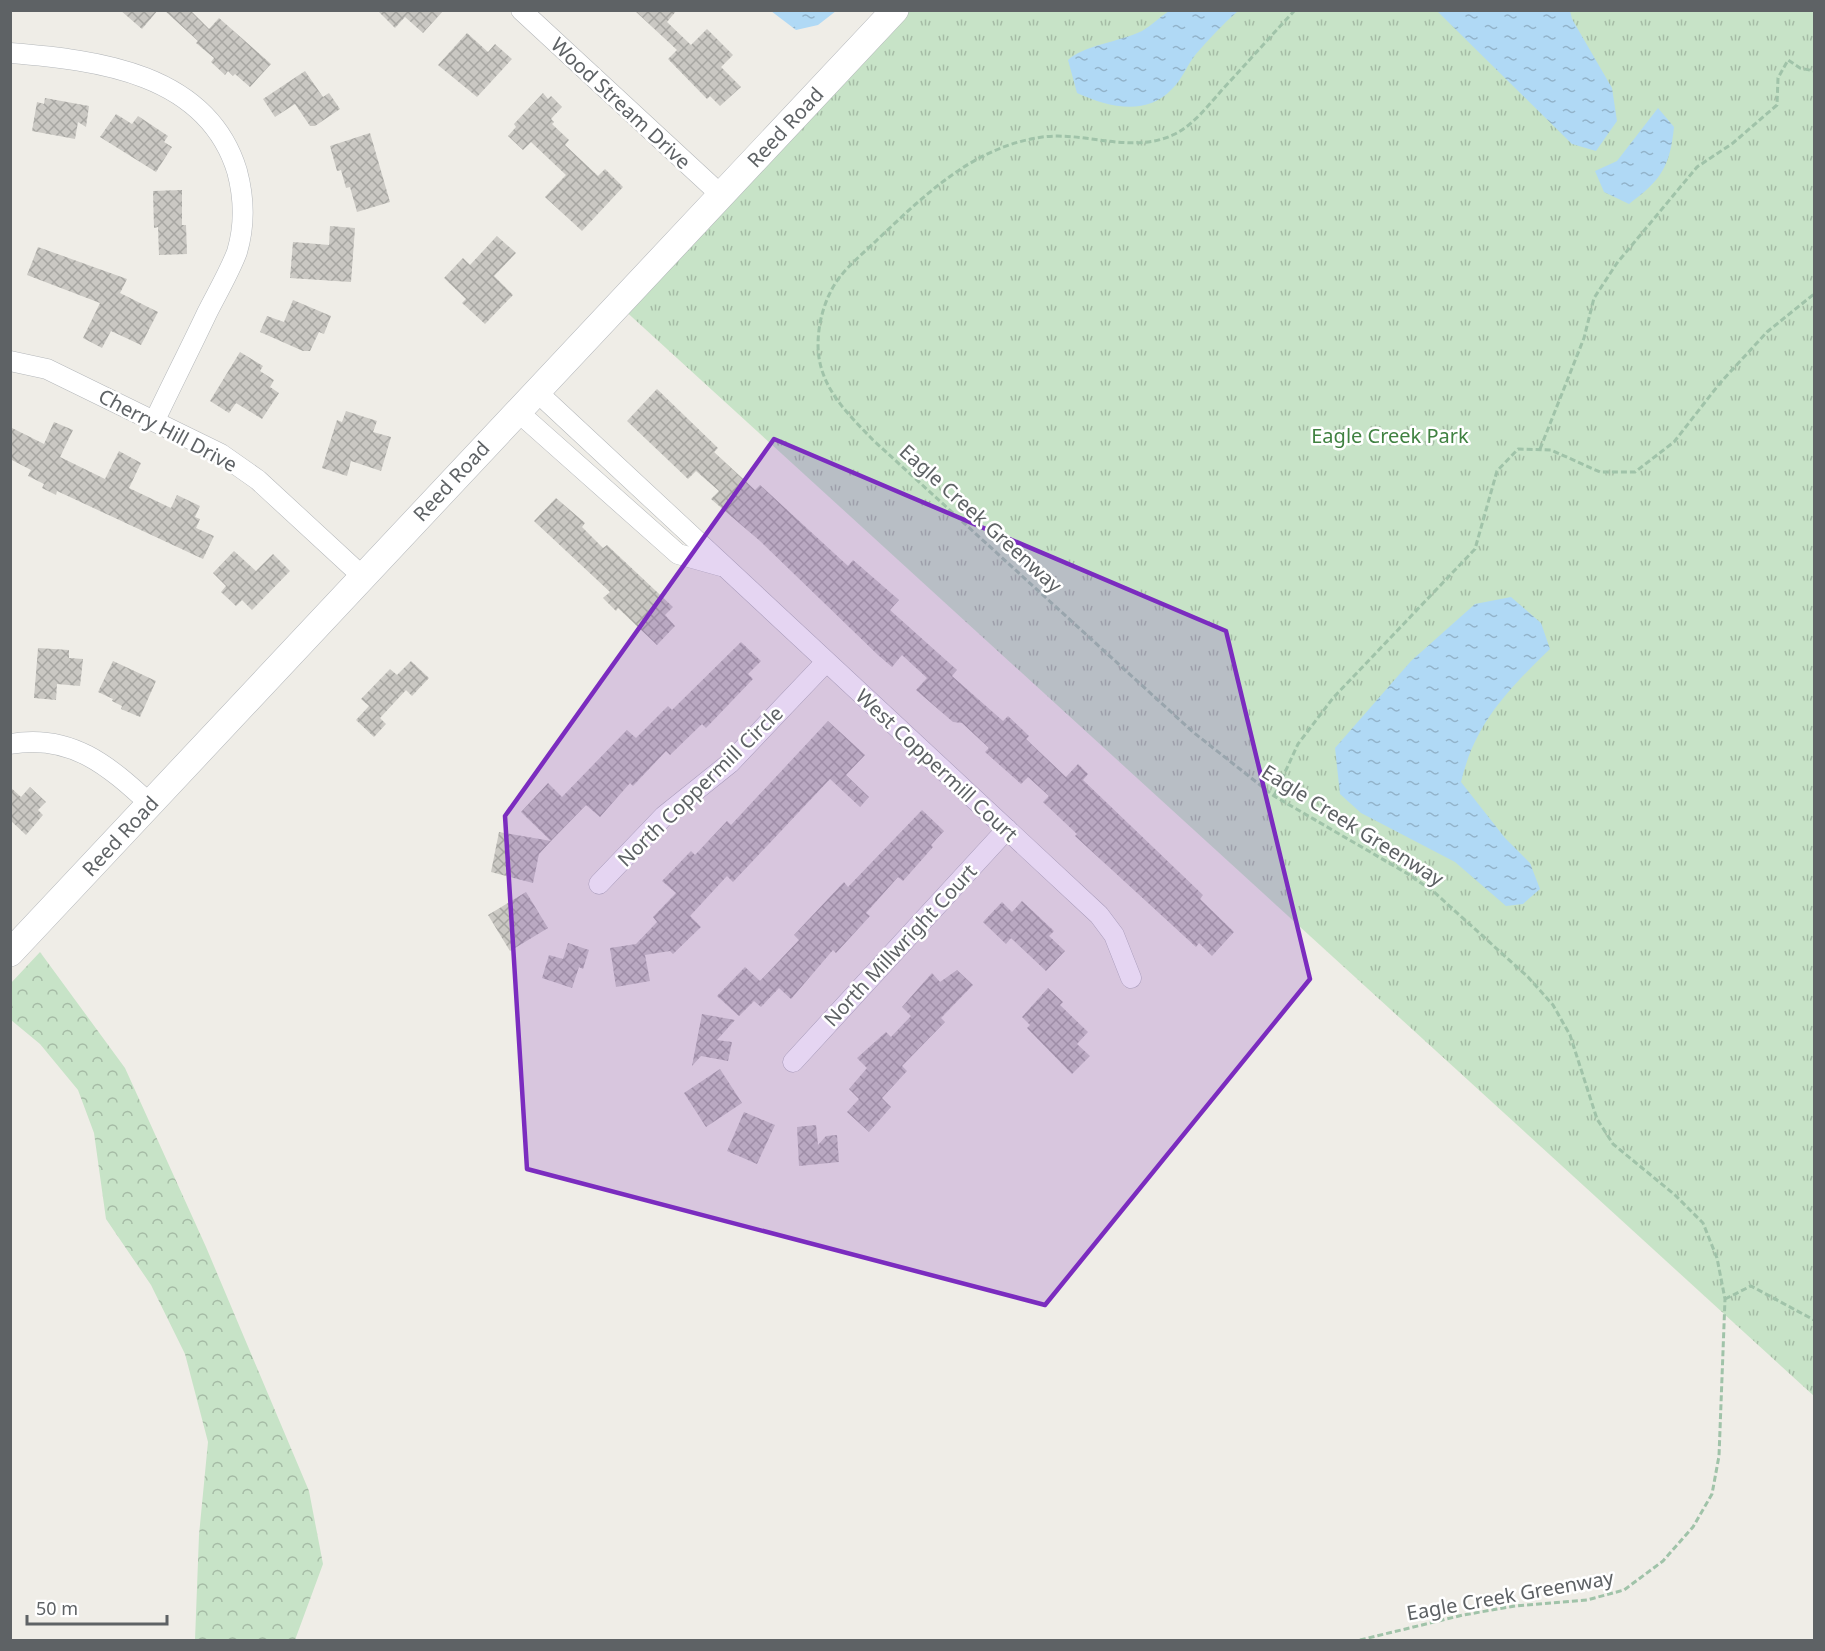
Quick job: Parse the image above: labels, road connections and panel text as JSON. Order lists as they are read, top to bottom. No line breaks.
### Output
{"streets":{"main road":["Reed Road"],"street":["Wood Stream Drive","Cherry Hill Drive","West Coppermill Court","North Coppermill Circle","North Millwright Court"],"path":["Eagle Creek Greenway"]},"crossings":[["Wood Stream Drive","Reed Road"],["Reed Road","Cherry Hill Drive"],["Reed Road","West Coppermill Court"],["West Coppermill Court","North Coppermill Circle"],["West Coppermill Court","North Millwright Court"]],"parks":["Eagle Creek Park"],"scale_bar":"50 m"}
